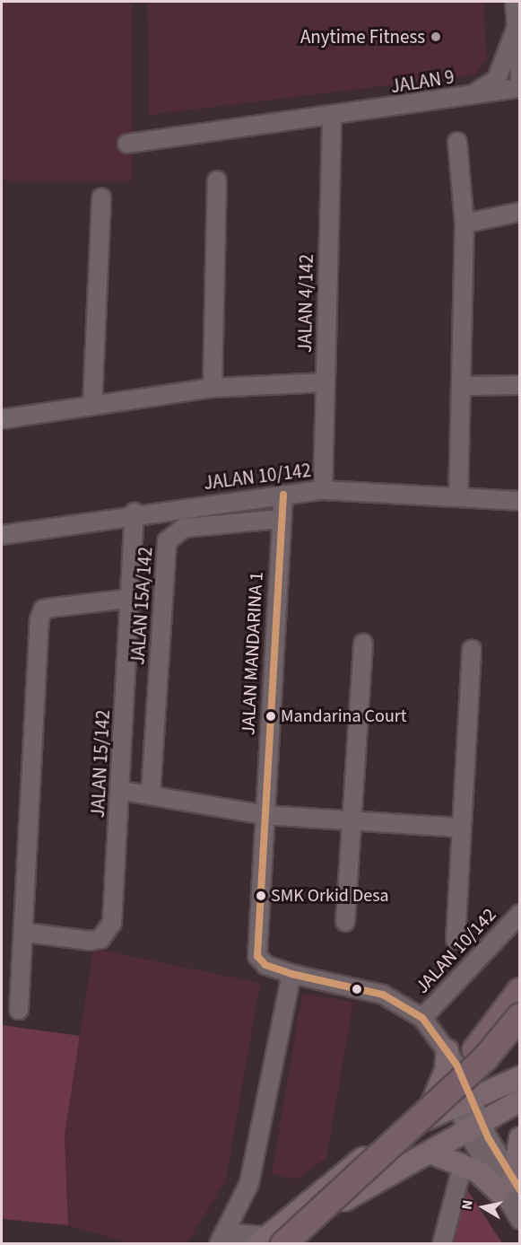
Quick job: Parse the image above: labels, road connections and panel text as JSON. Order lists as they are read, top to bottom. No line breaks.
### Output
{"streets":{"street":["JALAN 9","JALAN 4/142","JALAN 10/142","JALAN 15A/142","JALAN MANDARINA 1","JALAN 15/142"]},"crossings":[["JALAN 9","JALAN 4/142"],["JALAN 4/142","JALAN 10/142"],["JALAN 10/142","JALAN MANDARINA 1"],["JALAN 10/142","JALAN 15/142"],["JALAN 15A/142","JALAN MANDARINA 1"]],"places":["Anytime Fitness","Mandarina Court","SMK Orkid Desa"],"north":"left"}
